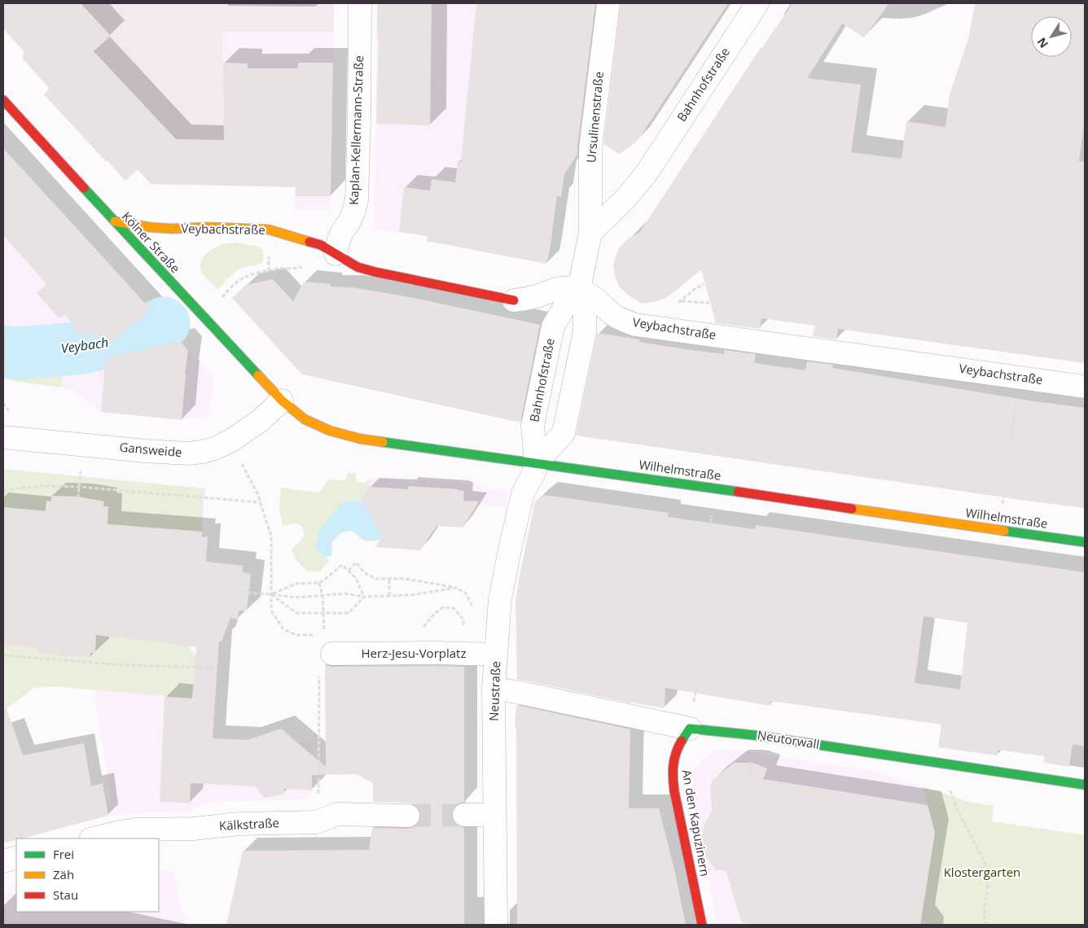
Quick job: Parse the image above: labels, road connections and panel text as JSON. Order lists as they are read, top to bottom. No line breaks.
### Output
{"streets":{"street":["Bahnhofstraße","Ursulinenstraße","Kaplan-Kellermann-Straße","Veybachstraße","Kölner Straße","Gansweide","Wilhelmstraße","Herz-Jesu-Vorplatz","Neustraße","Neutorwall","An den Kapuzinern","Kälkstraße"]},"crossings":[["Bahnhofstraße","Ursulinenstraße"],["Bahnhofstraße","Veybachstraße"],["Bahnhofstraße","Wilhelmstraße"],["Bahnhofstraße","Neustraße"],["Kaplan-Kellermann-Straße","Veybachstraße"],["Veybachstraße","Kölner Straße"],["Kölner Straße","Gansweide"],["Kölner Straße","Wilhelmstraße"],["Gansweide","Wilhelmstraße"],["Wilhelmstraße","Neustraße"],["Herz-Jesu-Vorplatz","Neustraße"],["Neustraße","Neutorwall"],["Neutorwall","An den Kapuzinern"]],"water":["Veybach"],"parks":["Klostergarten"],"legend":["Frei","Zäh","Stau"],"north":"bottom left"}
